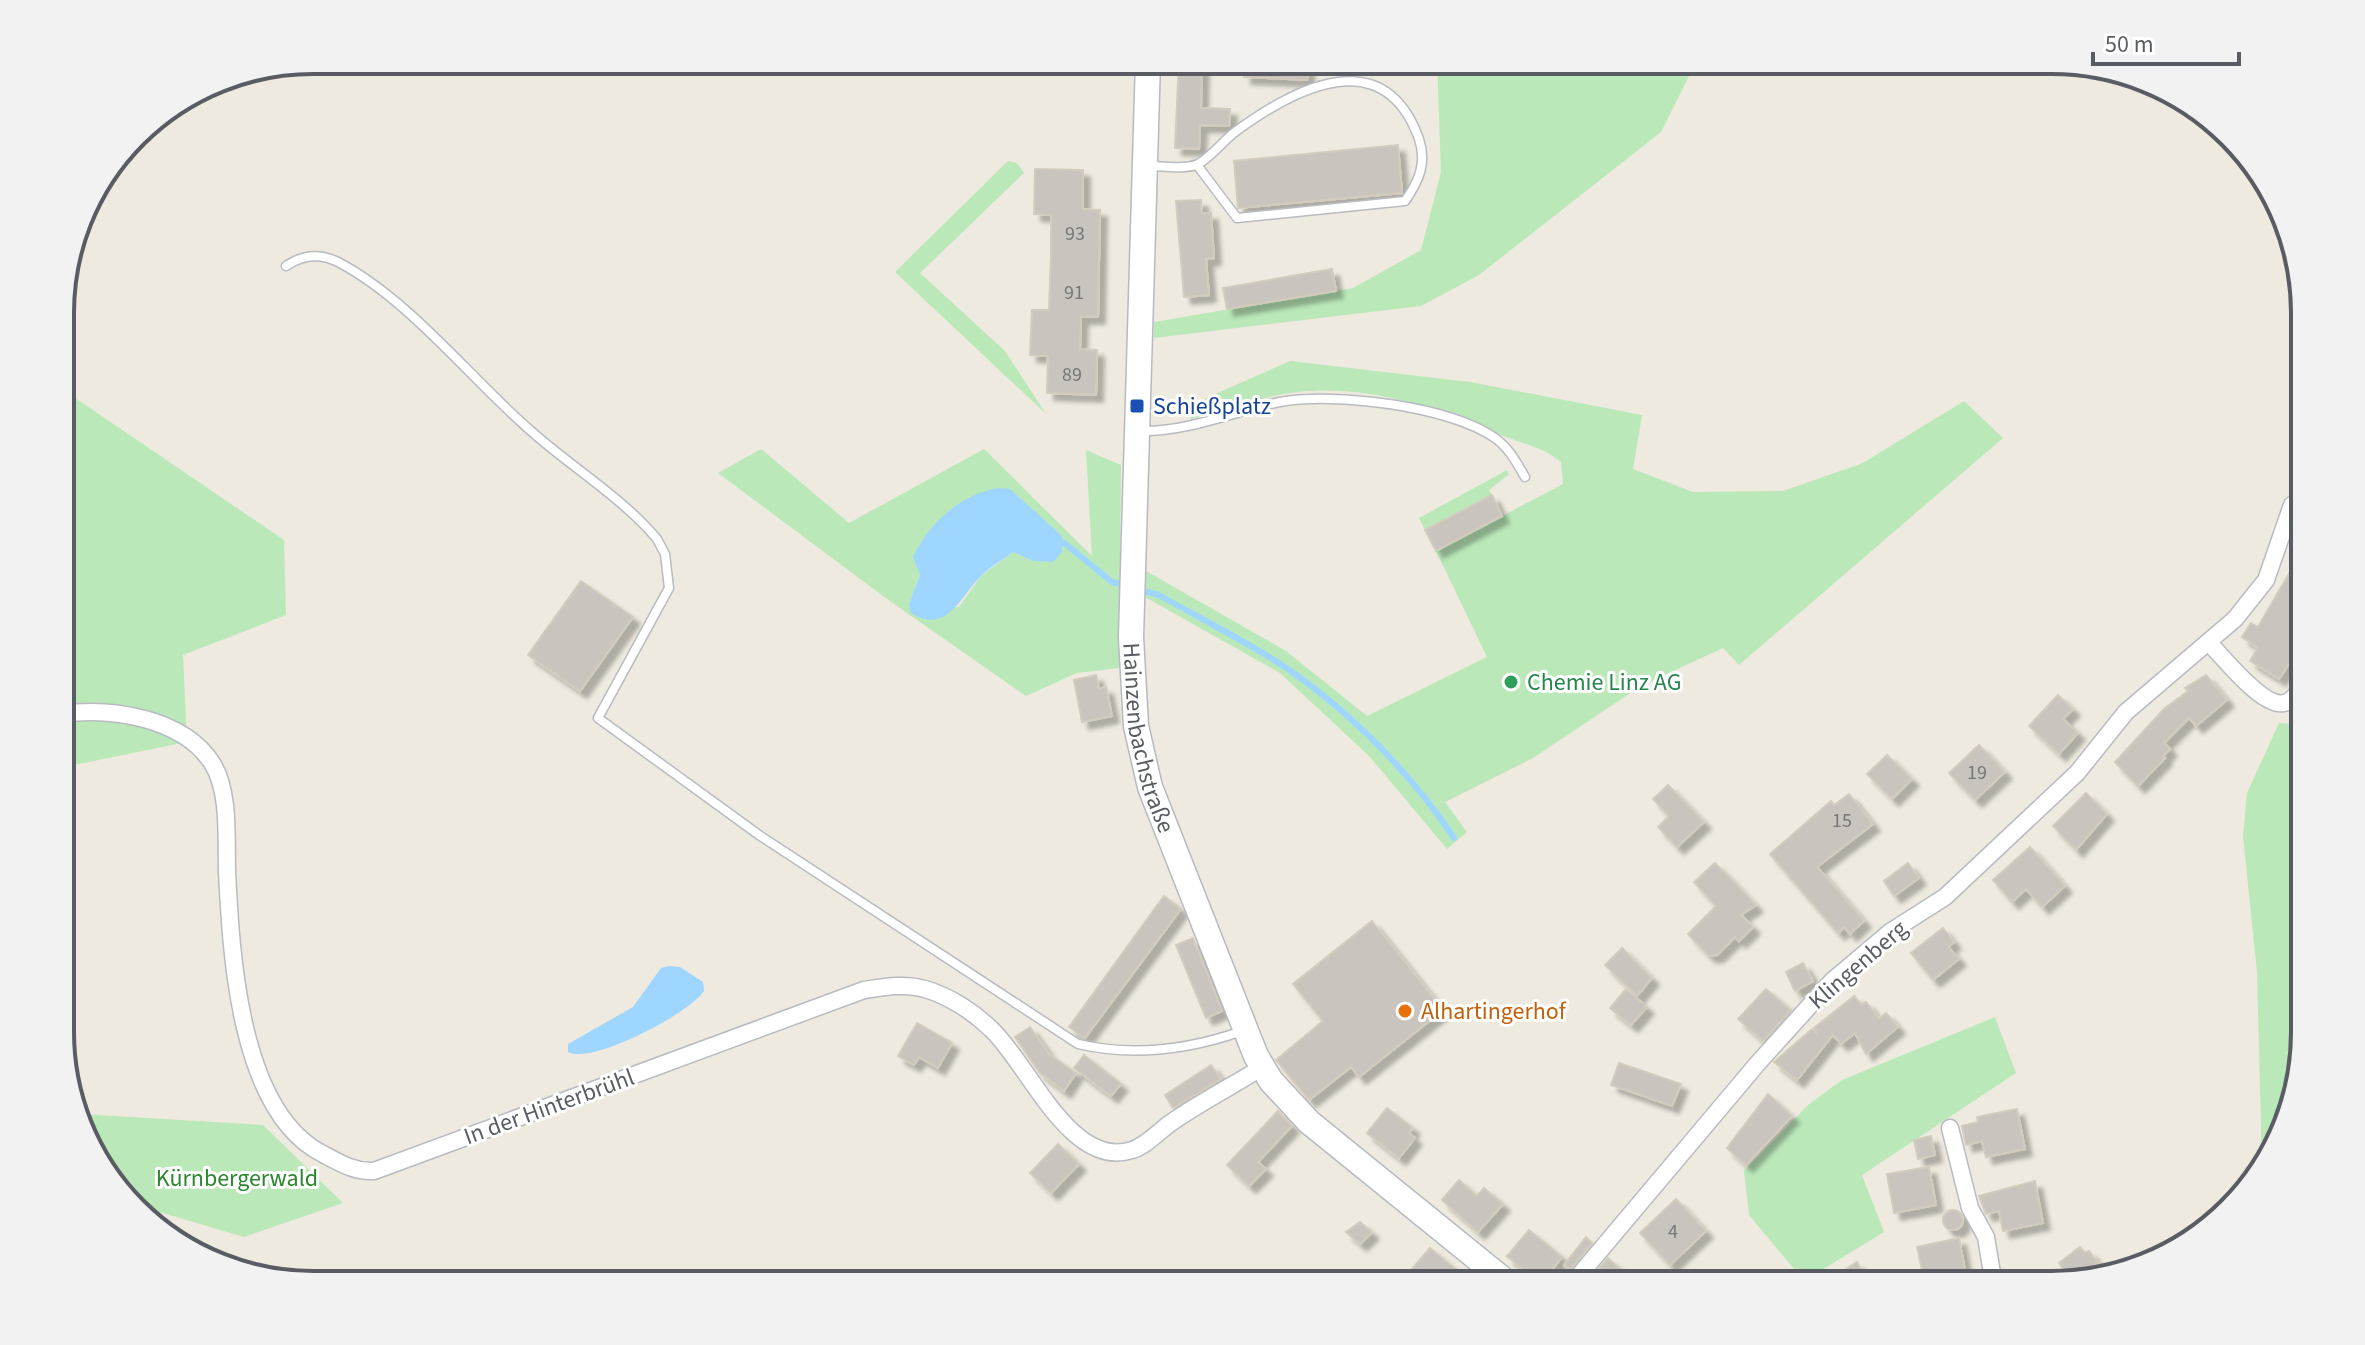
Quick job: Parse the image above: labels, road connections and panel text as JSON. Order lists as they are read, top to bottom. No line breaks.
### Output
{"streets":{"street":["Hainzenbachstraße","Klingenberg","In der Hinterbrühl"]},"crossings":[["Hainzenbachstraße","In der Hinterbrühl"]],"parks":["Kürnbergerwald"],"places":{"transit":["Schießplatz"],"other":["Chemie Linz AG","Alhartingerhof"]},"house_numbers":["93","91","89","19","15","4"],"scale_bar":"50 m"}
